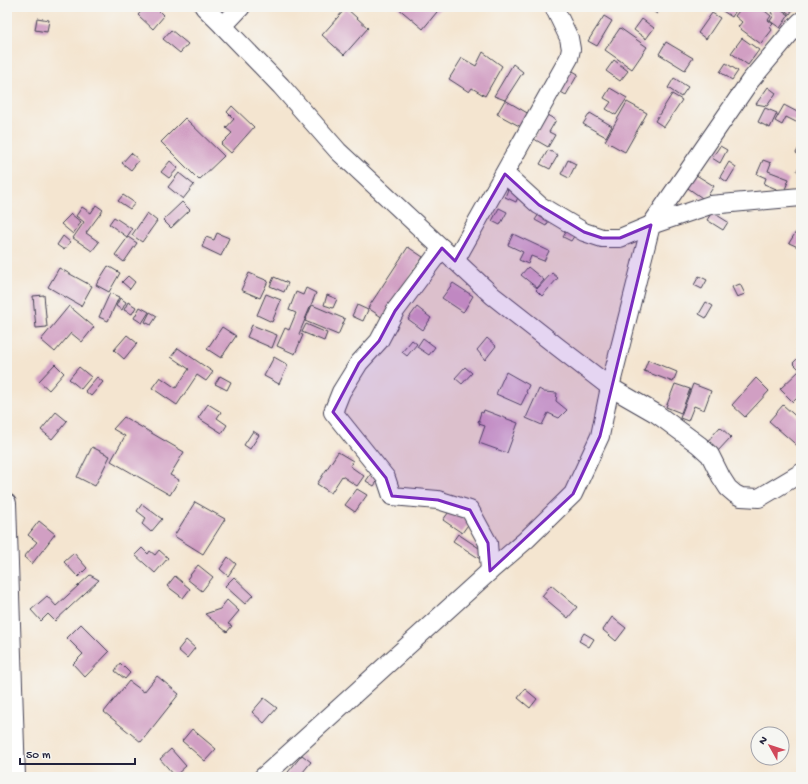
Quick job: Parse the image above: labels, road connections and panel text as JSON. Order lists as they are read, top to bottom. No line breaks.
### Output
{"scale_bar":"50 m","north":"top left"}
